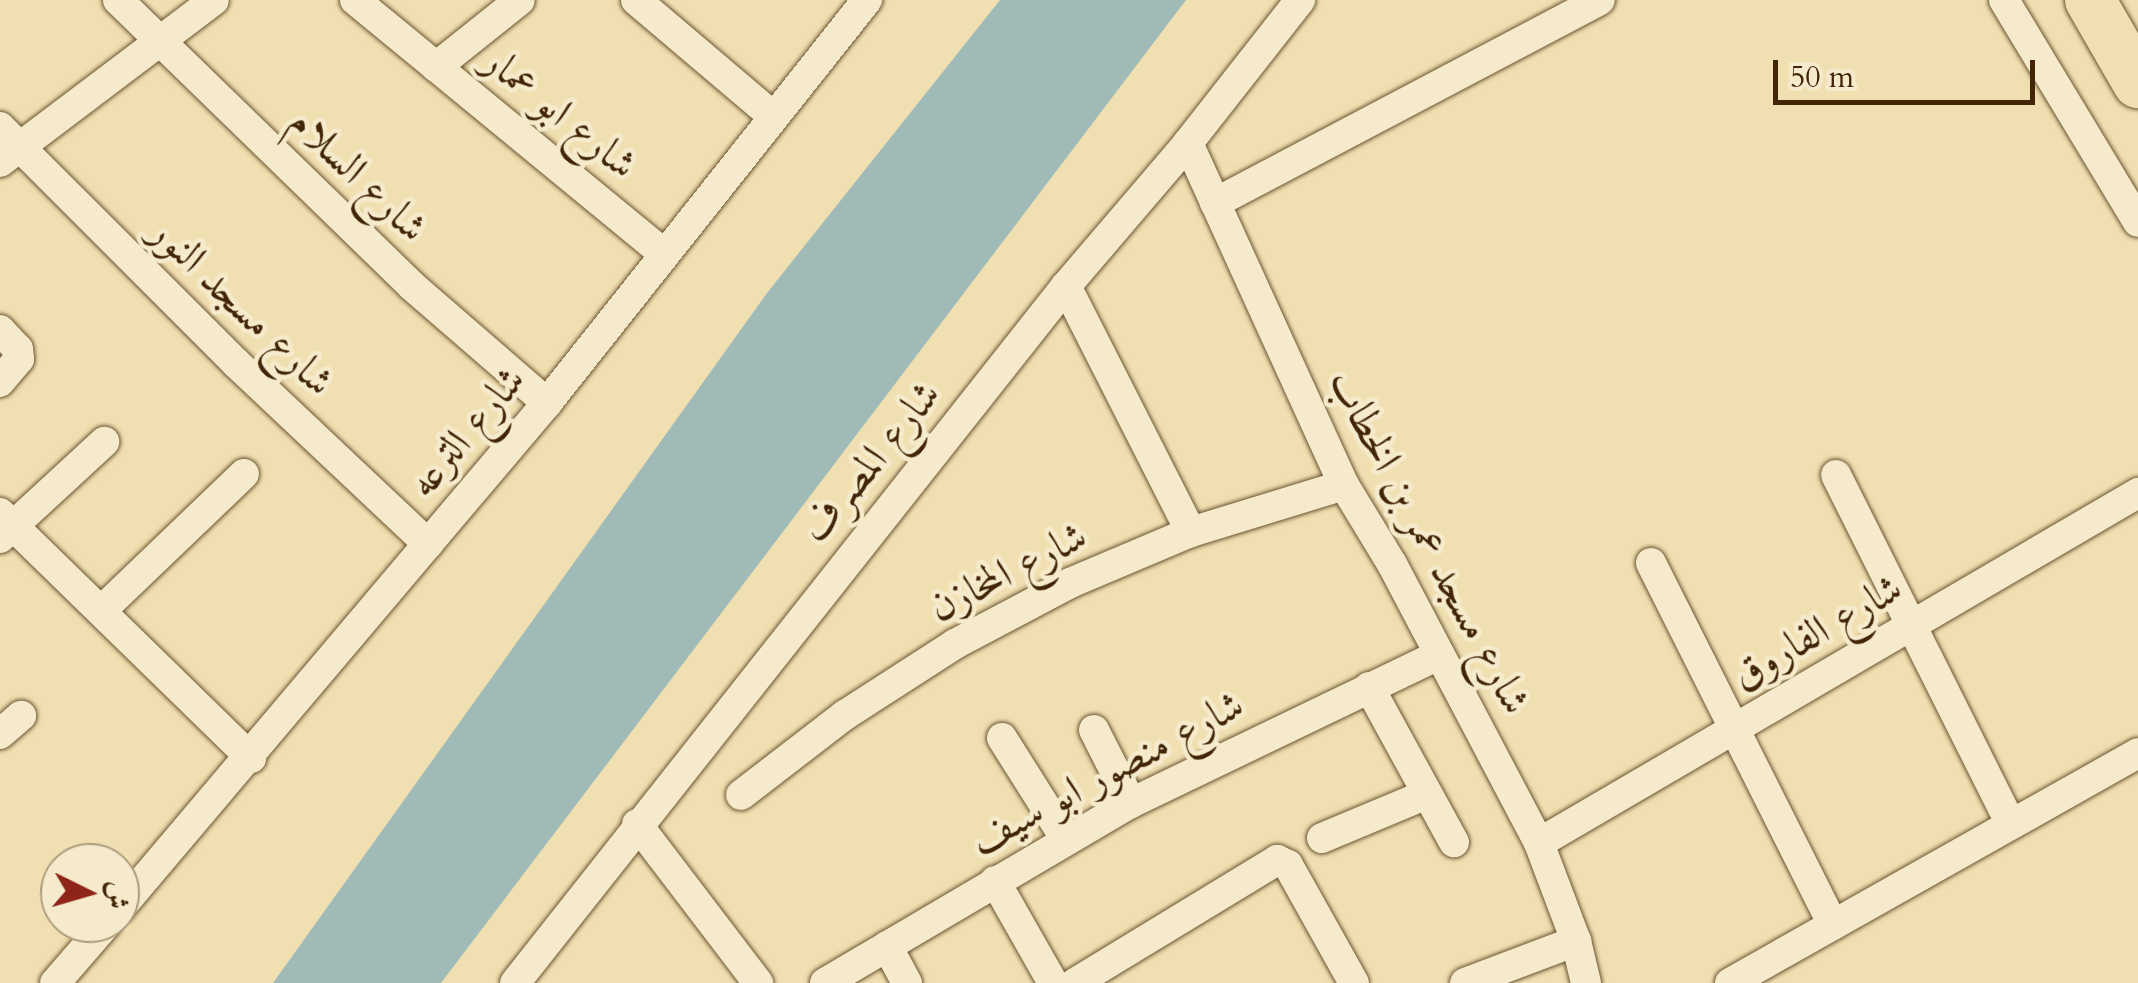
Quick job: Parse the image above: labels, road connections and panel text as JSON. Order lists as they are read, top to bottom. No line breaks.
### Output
{"streets":{"street":["شارع ابو عمار","شارع السلام","شارع مسجد النور","شارع الترعه","شارع المصرف","شارع مسجد عمر بن الخطاب","شارع المخازن","شارع الفاروق","شارع منصور ابو سيف"]},"crossings":[["شارع ابو عمار","شارع الترعه"],["شارع السلام","شارع الترعه"],["شارع مسجد النور","شارع الترعه"],["شارع المصرف","شارع مسجد عمر بن الخطاب"],["شارع مسجد عمر بن الخطاب","شارع المخازن"],["شارع مسجد عمر بن الخطاب","شارع الفاروق"],["شارع مسجد عمر بن الخطاب","شارع منصور ابو سيف"]],"scale_bar":"50 m","north":"right"}
